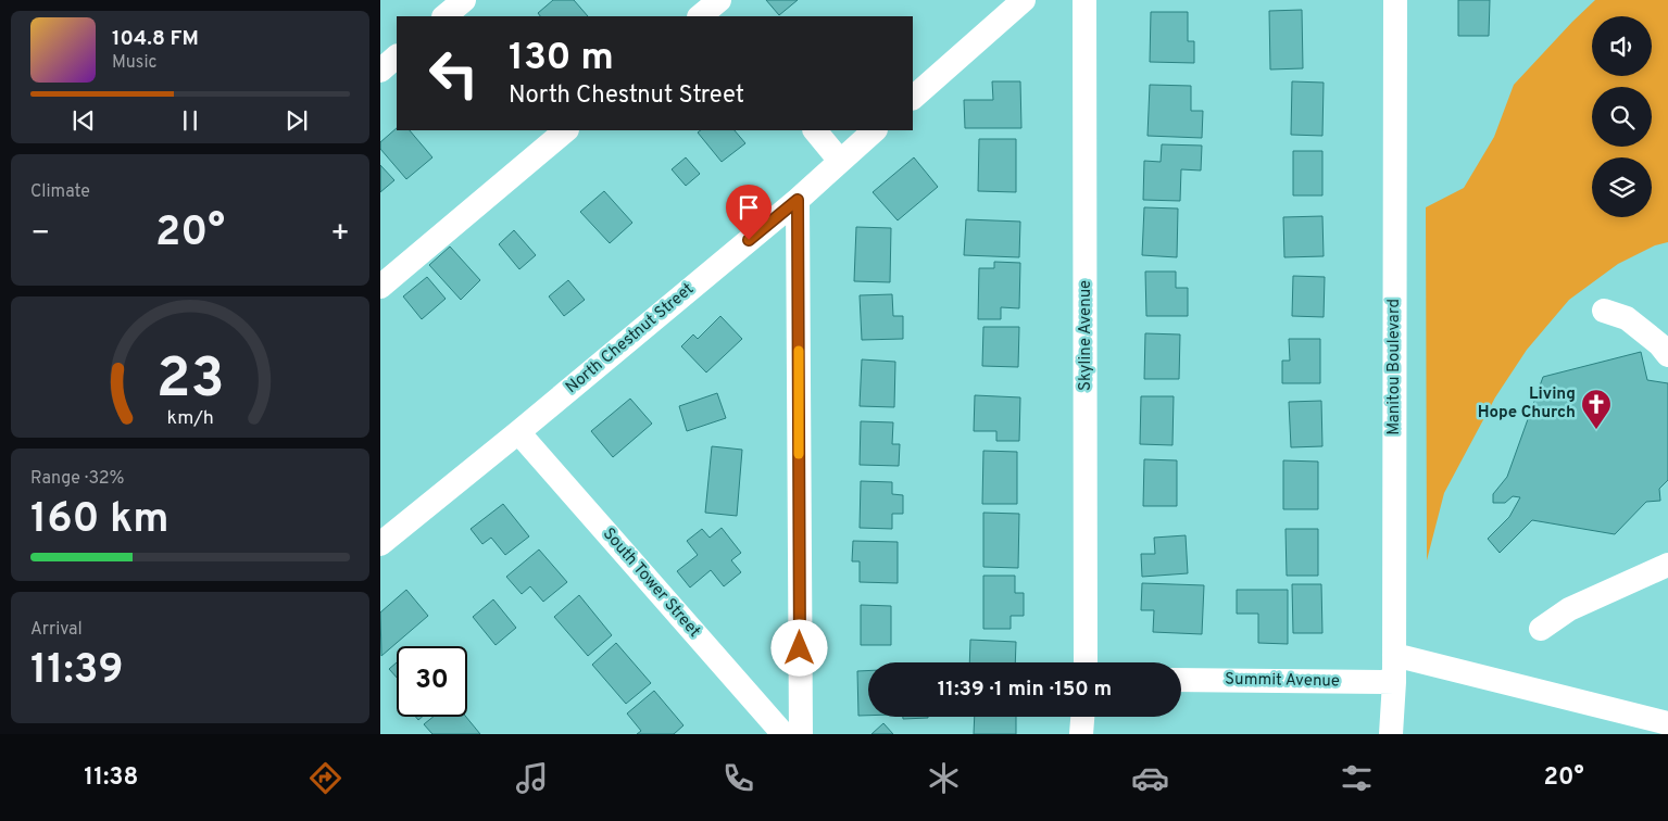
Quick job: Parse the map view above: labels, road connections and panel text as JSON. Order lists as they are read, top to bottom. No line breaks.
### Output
{"streets":{"street":["Skyline Avenue","North Chestnut Street","Manitou Boulevard","South Tower Street","Summit Avenue"]},"crossings":[["North Chestnut Street","South Tower Street"],["Manitou Boulevard","Summit Avenue"]],"places":{"church":["Living Hope Church"]},"page":{"turn":["130 m","North Chestnut Street"],"song":["104.8 FM","Music"],"tile":["Climate",["Range · 32%","160 km"],["Arrival","11:39"]],"heat":["−","20°","+"],"limit":"30","trip":"11:39 · 1 min · 150 m","tabs":["11:38","20°"],"gauge":["23","km/h"]}}
